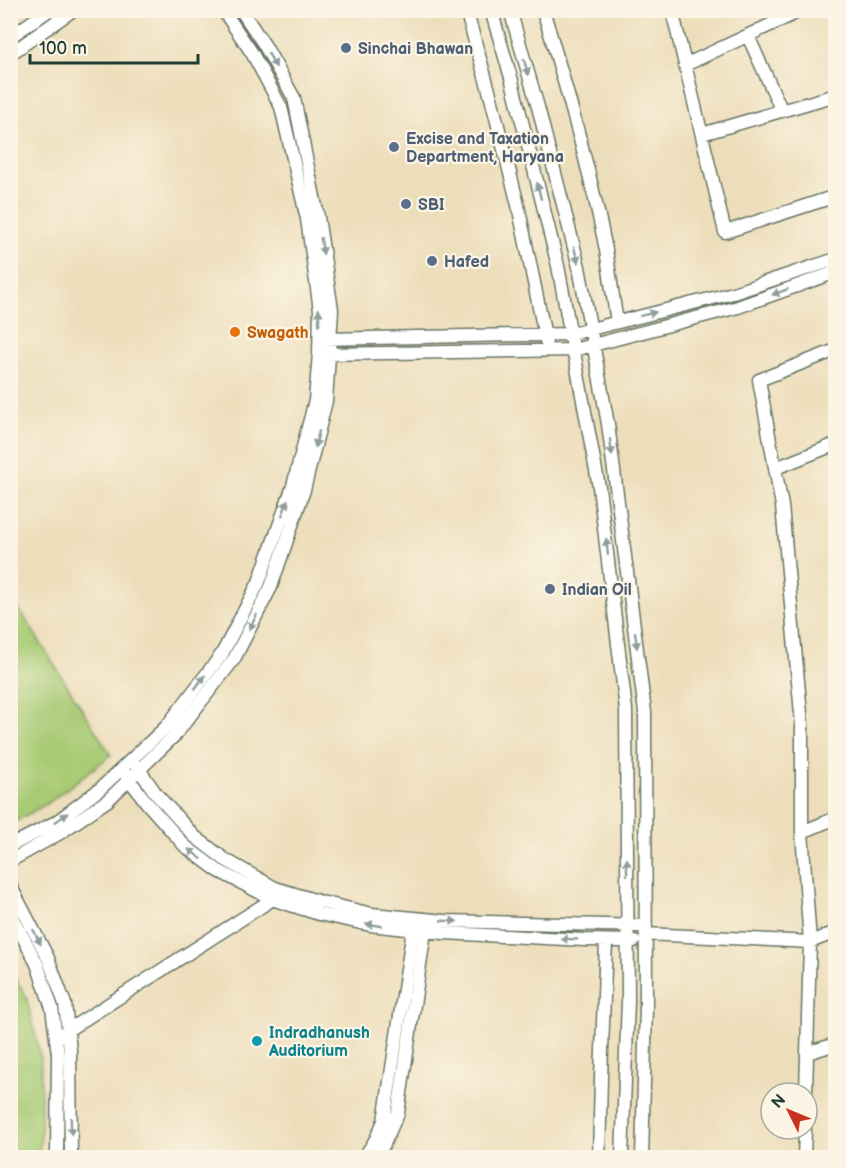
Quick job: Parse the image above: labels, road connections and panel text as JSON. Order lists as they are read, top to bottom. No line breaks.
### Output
{"places":["Sinchai Bhawan","Excise and Taxation Department, Haryana","SBI","Hafed","Swagath","Indian Oil","Indradhanush Auditorium"],"scale_bar":"100 m","north":"top left"}
